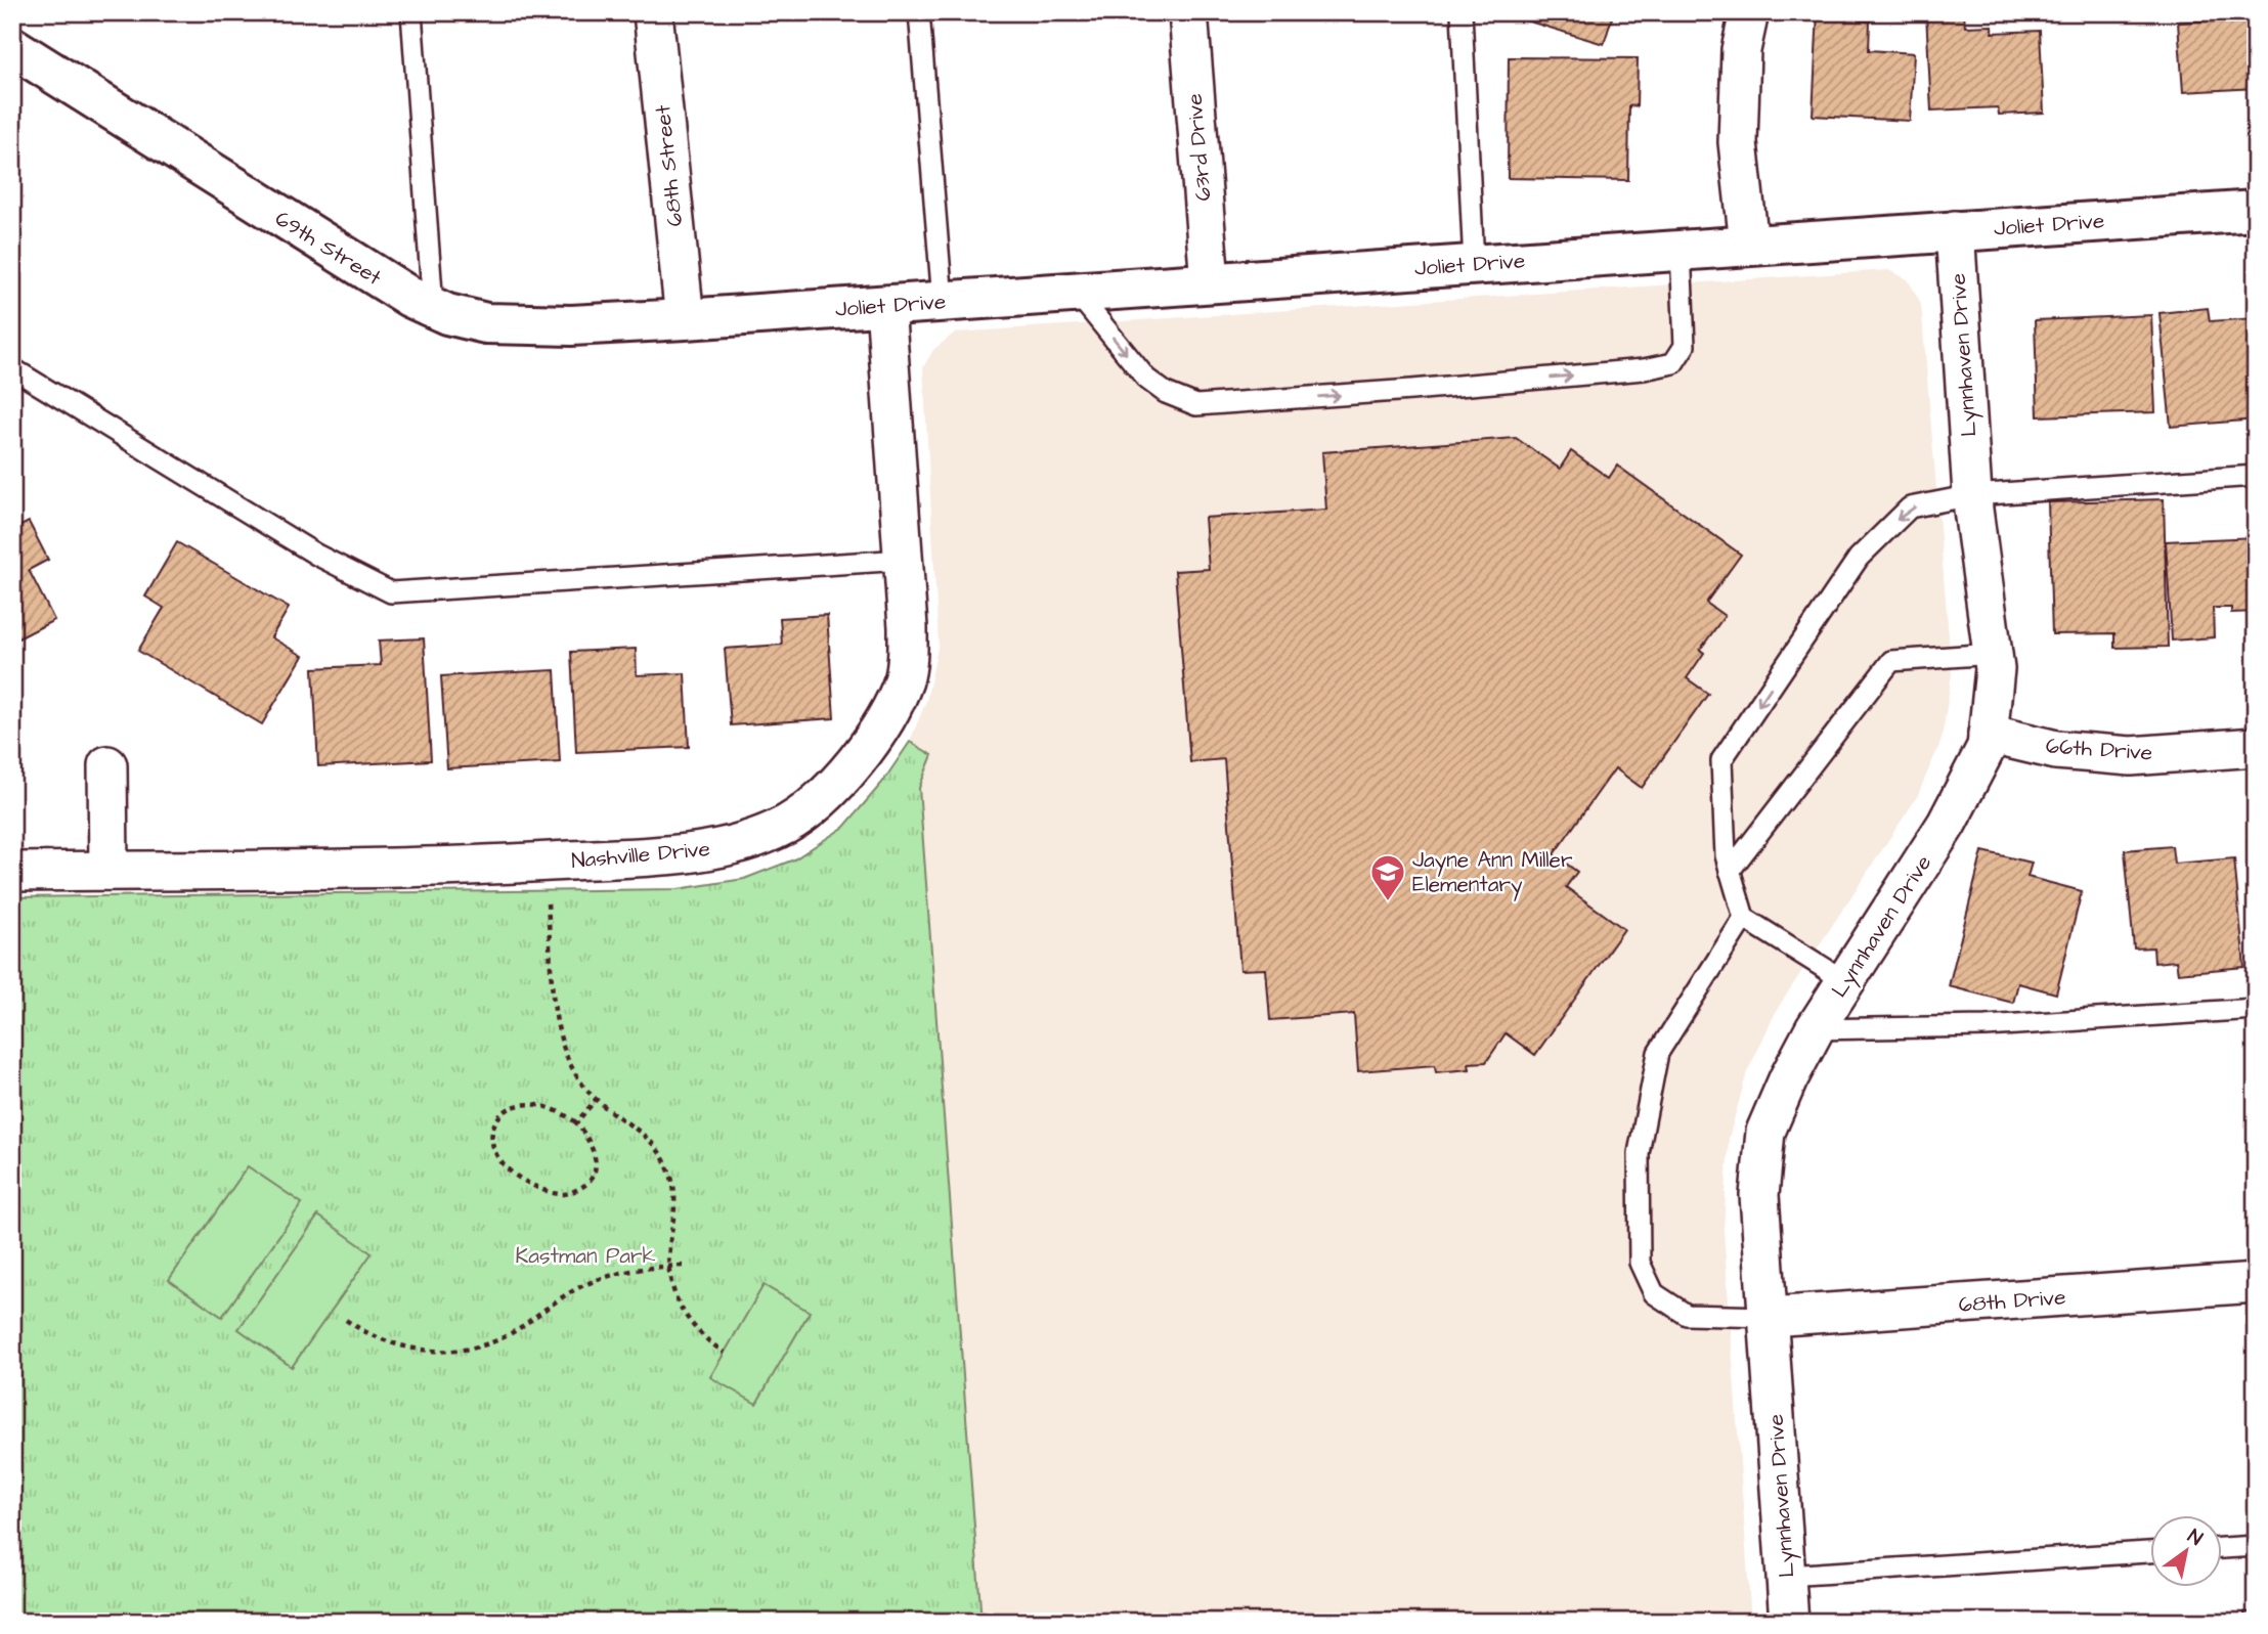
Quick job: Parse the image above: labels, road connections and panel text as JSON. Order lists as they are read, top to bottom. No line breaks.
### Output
{"streets":{"street":["63rd Drive","68th Street","Joliet Drive","69th Street","Lynnhaven Drive","66th Drive","Nashville Drive","68th Drive"]},"crossings":[["63rd Drive","Joliet Drive"],["68th Street","Joliet Drive"],["68th Street","69th Street"],["Joliet Drive","69th Street"],["Joliet Drive","Lynnhaven Drive"],["Joliet Drive","Nashville Drive"],["Lynnhaven Drive","66th Drive"],["Lynnhaven Drive","68th Drive"]],"parks":["Kastman Park"],"places":{"school or university":["Jayne Ann Miller Elementary"]},"north":"top right"}
